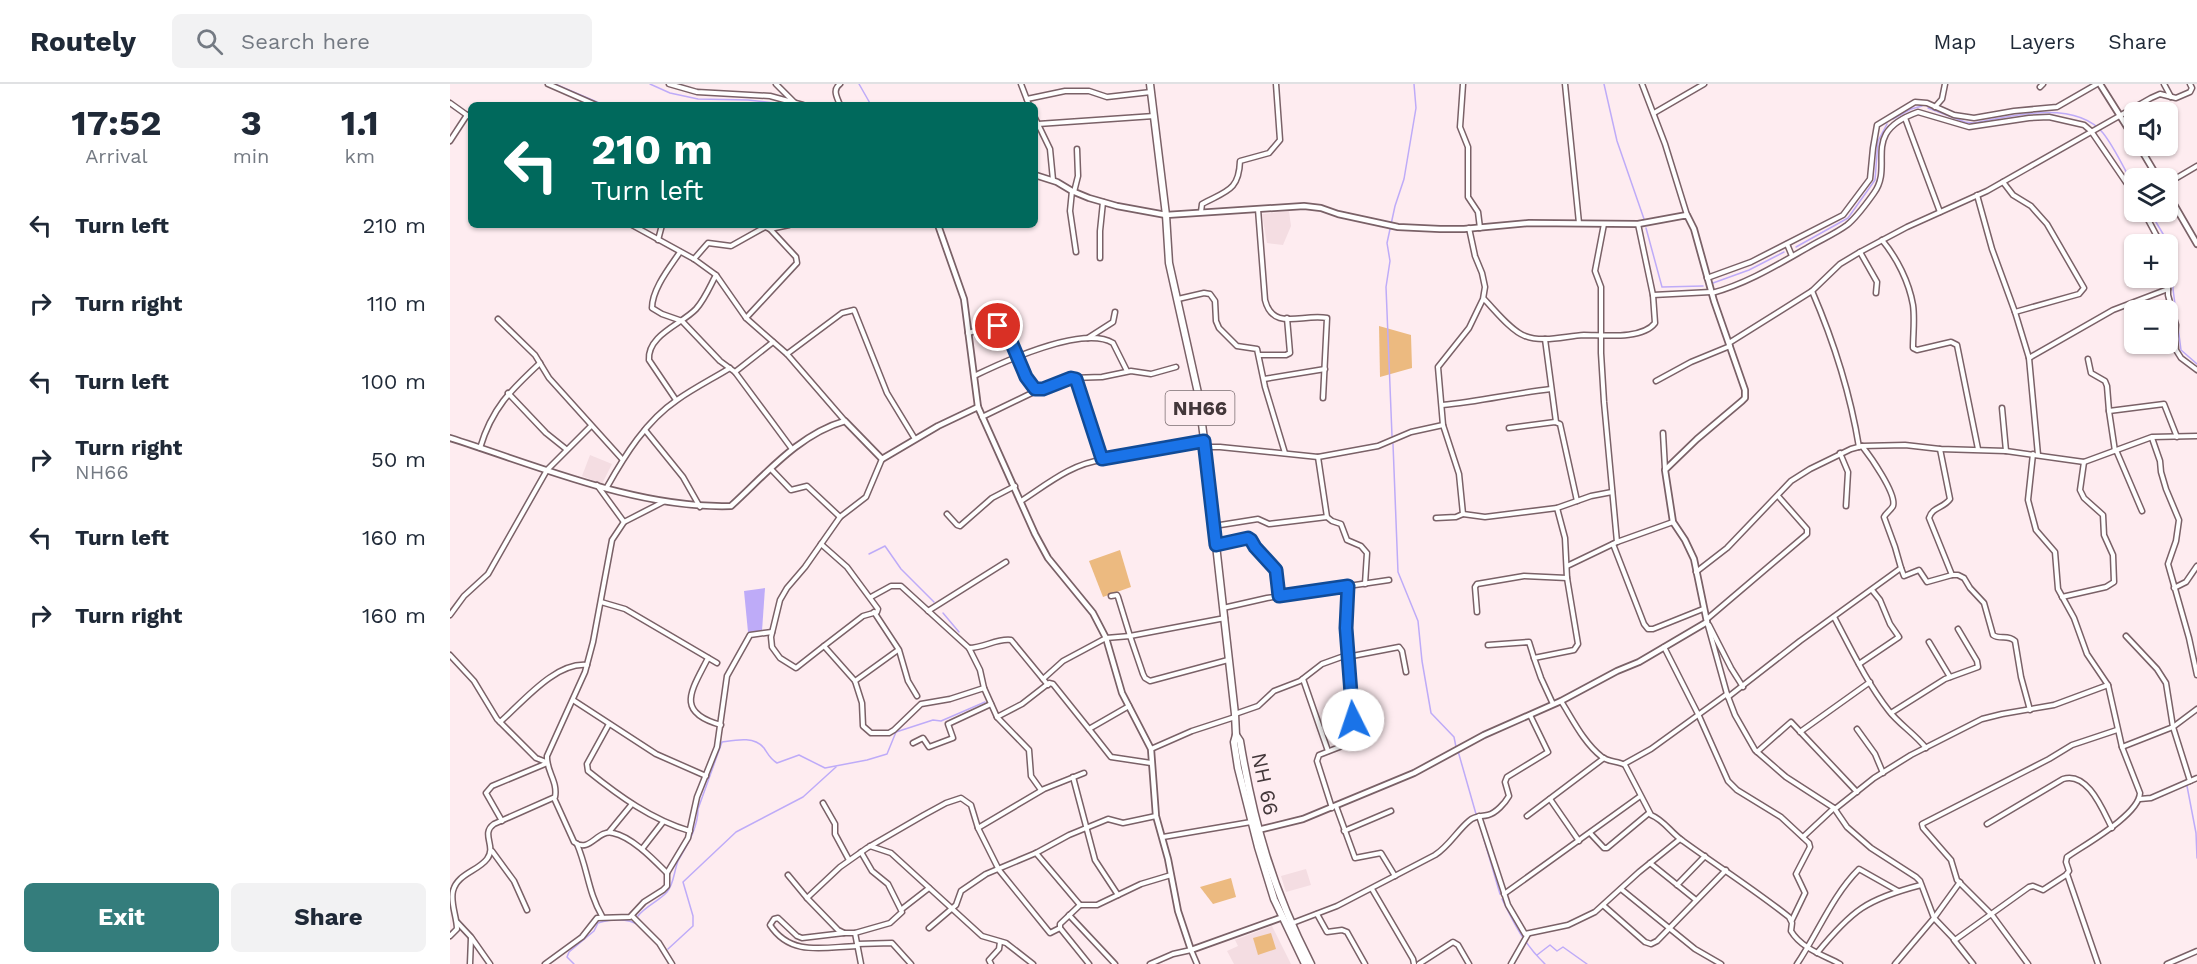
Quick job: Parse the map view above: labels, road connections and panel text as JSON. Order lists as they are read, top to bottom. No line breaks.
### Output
{"streets":{"highway":["NH66","NH 66"]},"crossings":[["NH66","NH 66"]],"page":{"header":"Routely","search":"Search here","nav":["Map","Layers","Share"],"eta":["17:52","Arrival","3","min","1.1","km"],"map_buttons":["+","−"],"turn":["210 m","Turn left"],"list":[{"name":"Turn left","value":"210 m"},{"name":"Turn right","value":"110 m"},{"name":"Turn left","value":"100 m"},{"name":"Turn right","note":"NH66","value":"50 m"},{"name":"Turn left","value":"160 m"},{"name":"Turn right","value":"160 m"}],"buttons":["Exit","Share"]}}
